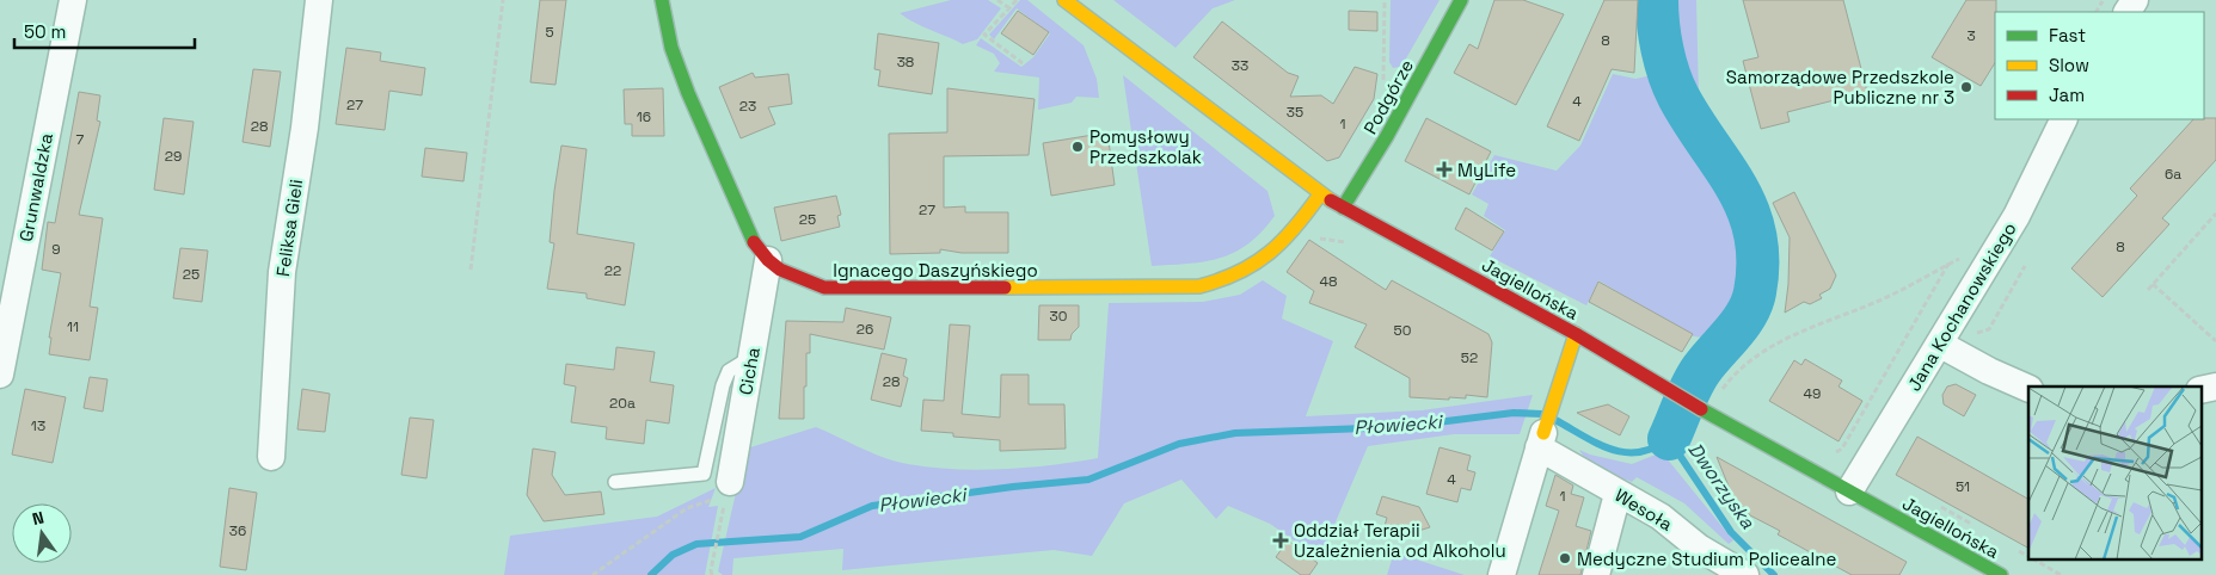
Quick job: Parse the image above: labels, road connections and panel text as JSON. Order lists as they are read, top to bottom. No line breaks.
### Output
{"streets":{"street":["Podgórze","Grunwaldzka","Feliksa Gieli","Ignacego Daszyńskiego","Jagiellońska","Jana Kochanowskiego","Cicha","Wesoła"]},"crossings":[["Podgórze","Jagiellońska"],["Ignacego Daszyńskiego","Jagiellońska"],["Ignacego Daszyńskiego","Cicha"],["Jagiellońska","Jana Kochanowskiego"]],"water":["Płowiecki","Dworzyska"],"places":{"other":["Samorządowe Przedszkole Publiczne nr 3","Pomysłowy Przedszkolak","Medyczne Studium Policealne"],"health":["MyLife","Oddział Terapii Uzależnienia od Alkoholu"]},"house_numbers":["5","3","8","38","33","4","27","23","35","16","1","28","7","29","6a","27","25","8","9","22","25","48","30","11","26","50","52","28","49","20a","13","4","51","1","36"],"legend":["Fast","Slow","Jam"],"scale_bar":"50 m","north":"top"}
